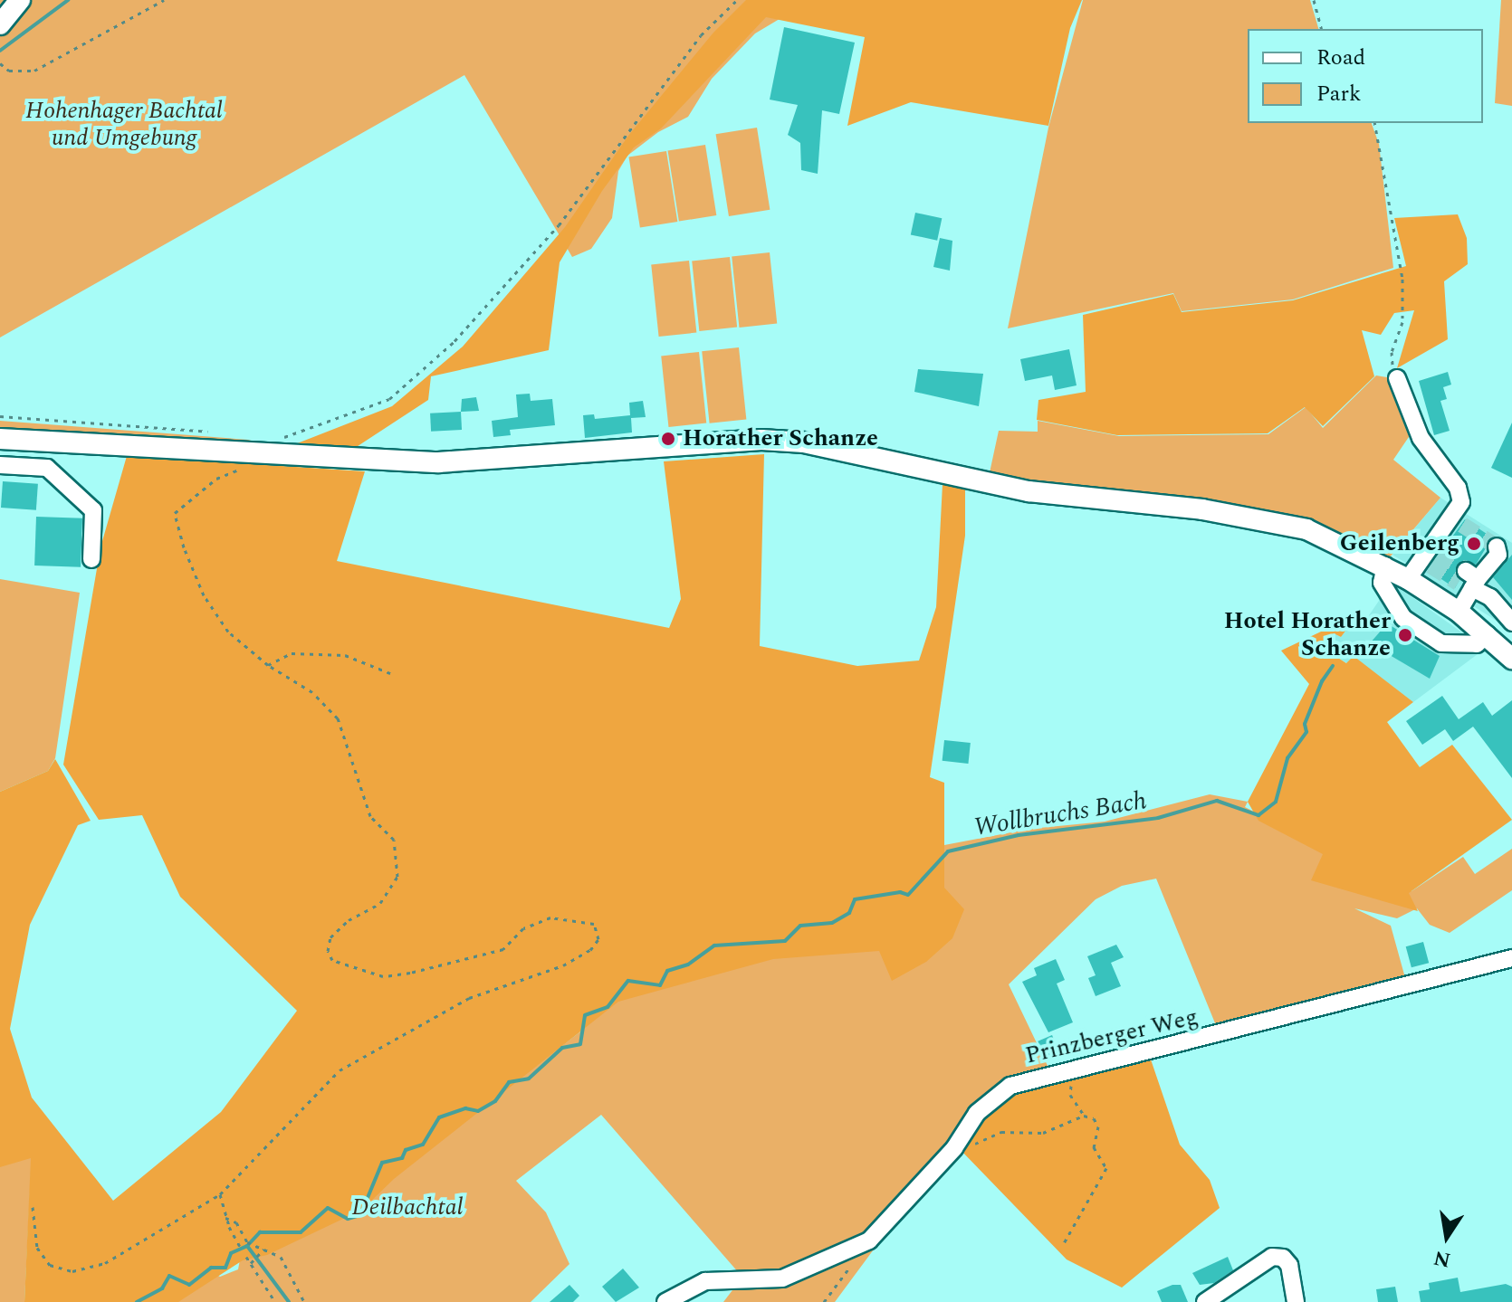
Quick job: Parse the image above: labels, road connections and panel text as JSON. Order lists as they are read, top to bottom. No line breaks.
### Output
{"streets":{"lane":["Prinzberger Weg"]},"water":["Wollbruchs Bach"],"parks":["Hohenhager Bachtal und Umgebung","Deilbachtal"],"places":["Horather Schanze","Geilenberg","Hotel Horather Schanze"],"legend":["Road","Park"],"north":"bottom"}
